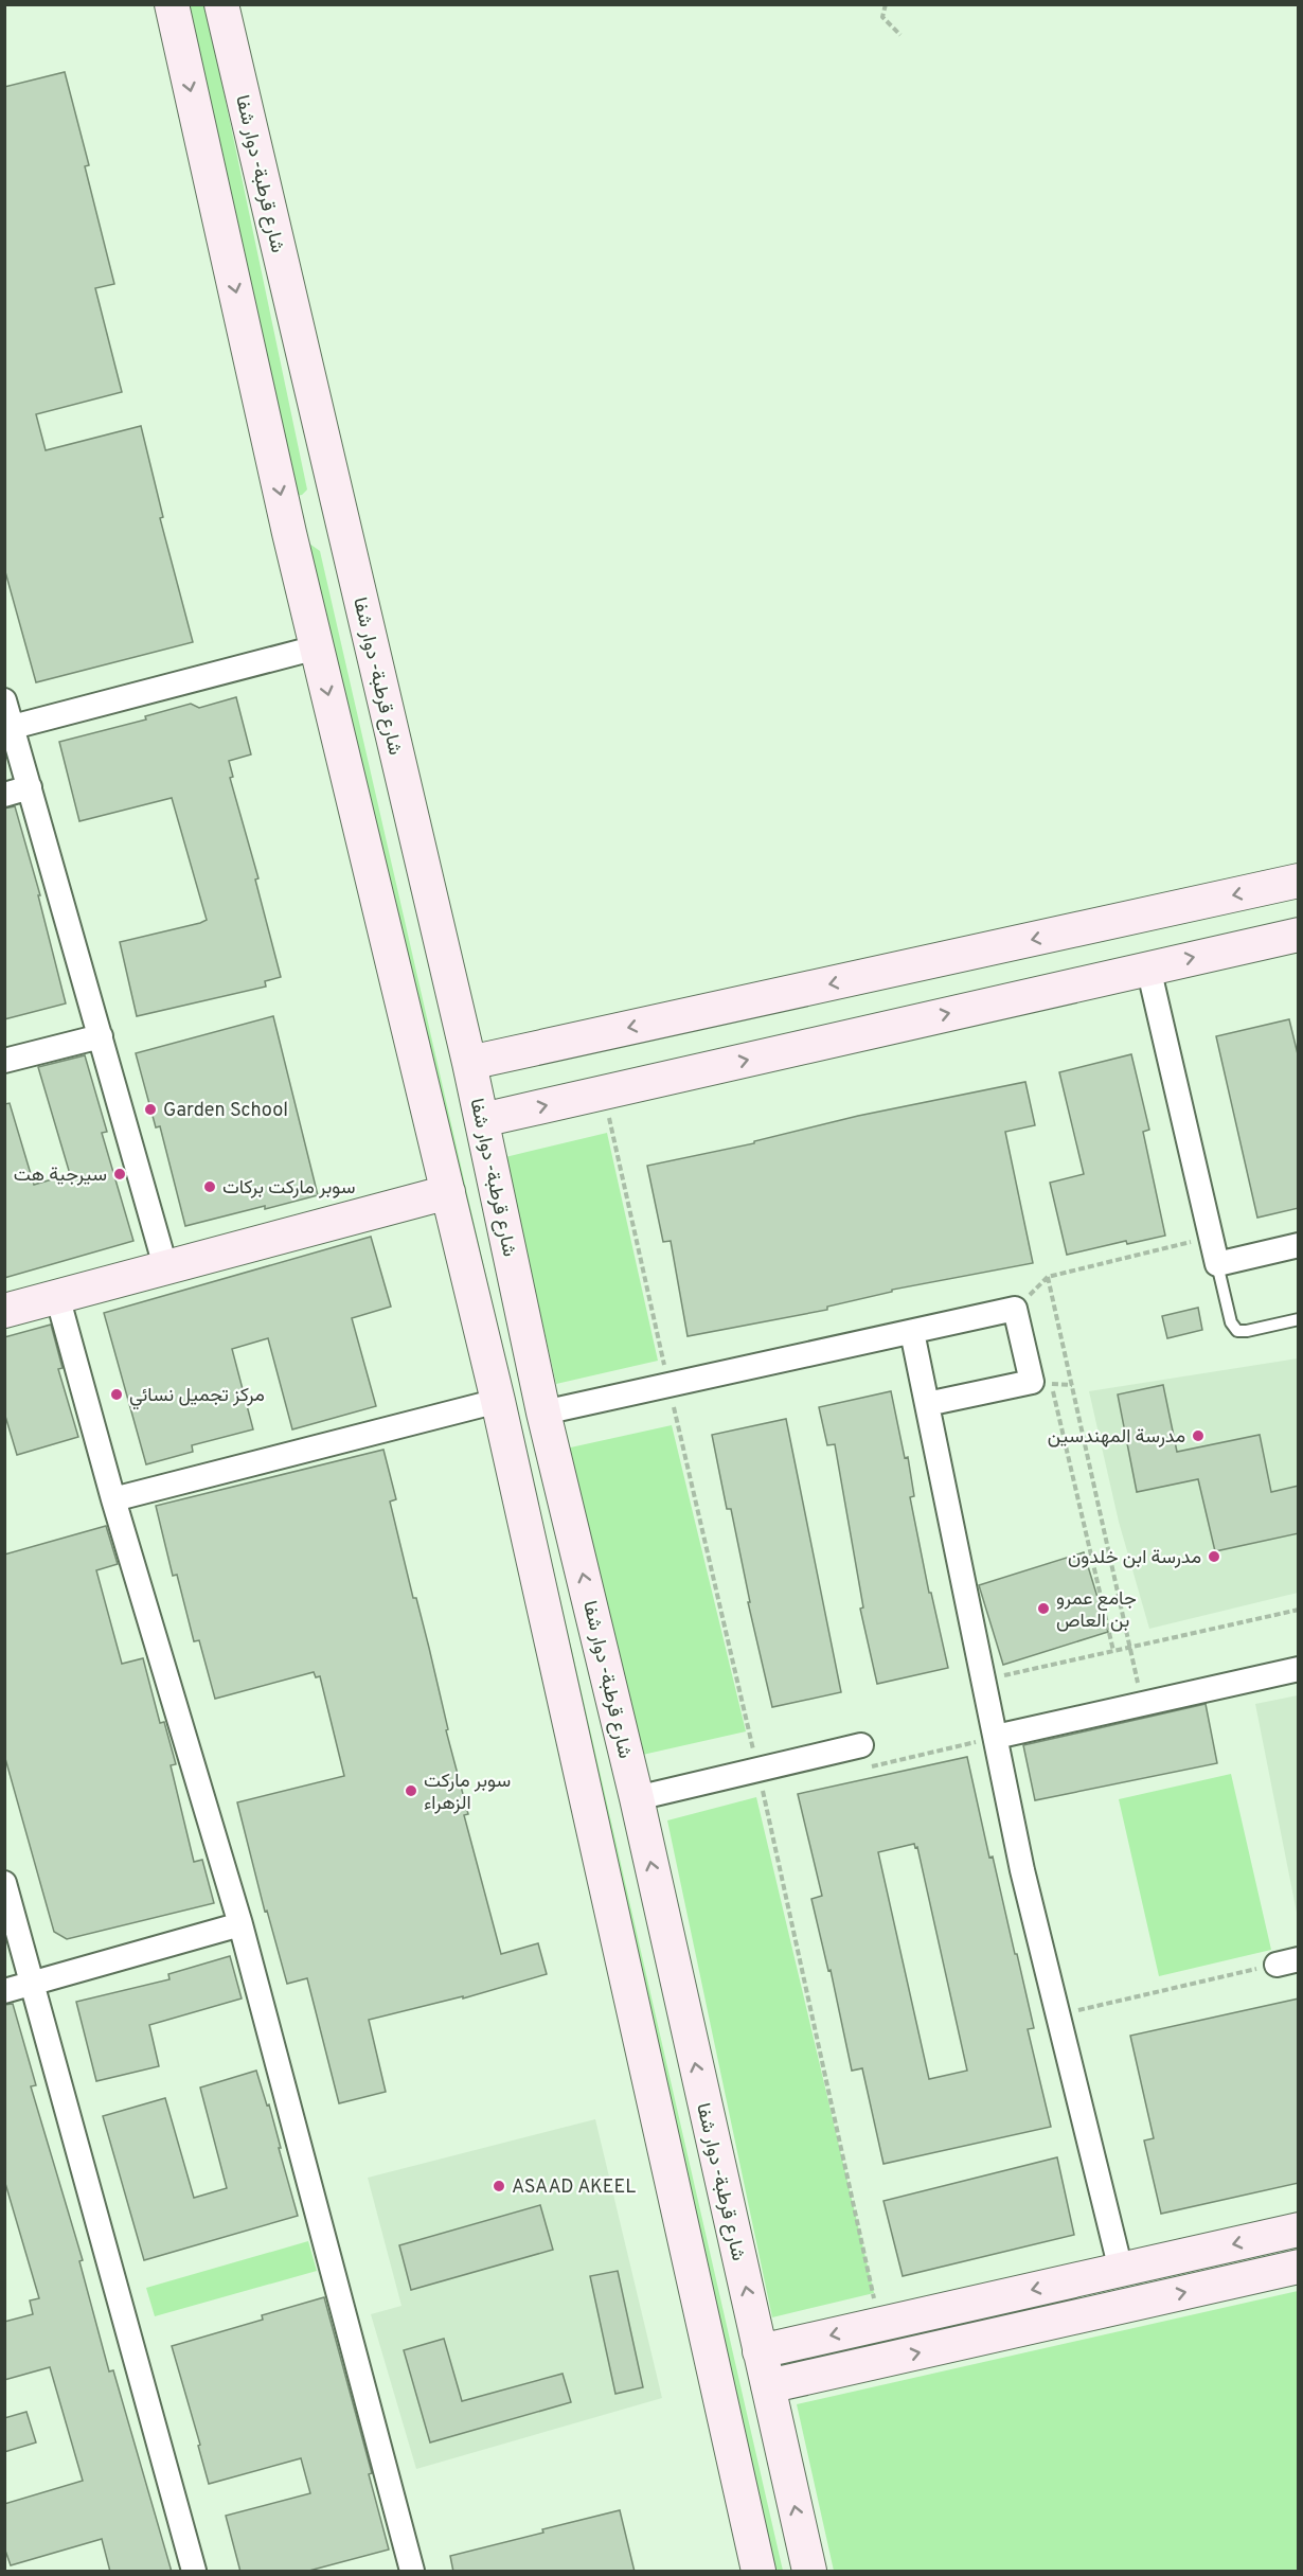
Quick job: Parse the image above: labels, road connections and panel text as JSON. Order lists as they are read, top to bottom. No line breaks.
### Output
{"streets":{"main road":["شارع قرطبة- دوار شفا"]},"places":["Garden School","سيرجية هت","سوبر ماركت بركات","مركز تجميل نسائي","مدرسة المهندسين","مدرسة ابن خلدون","جامع عمرو بن العاص","سوبر ماركت الزهراء","ASAAD AKEEL"]}
